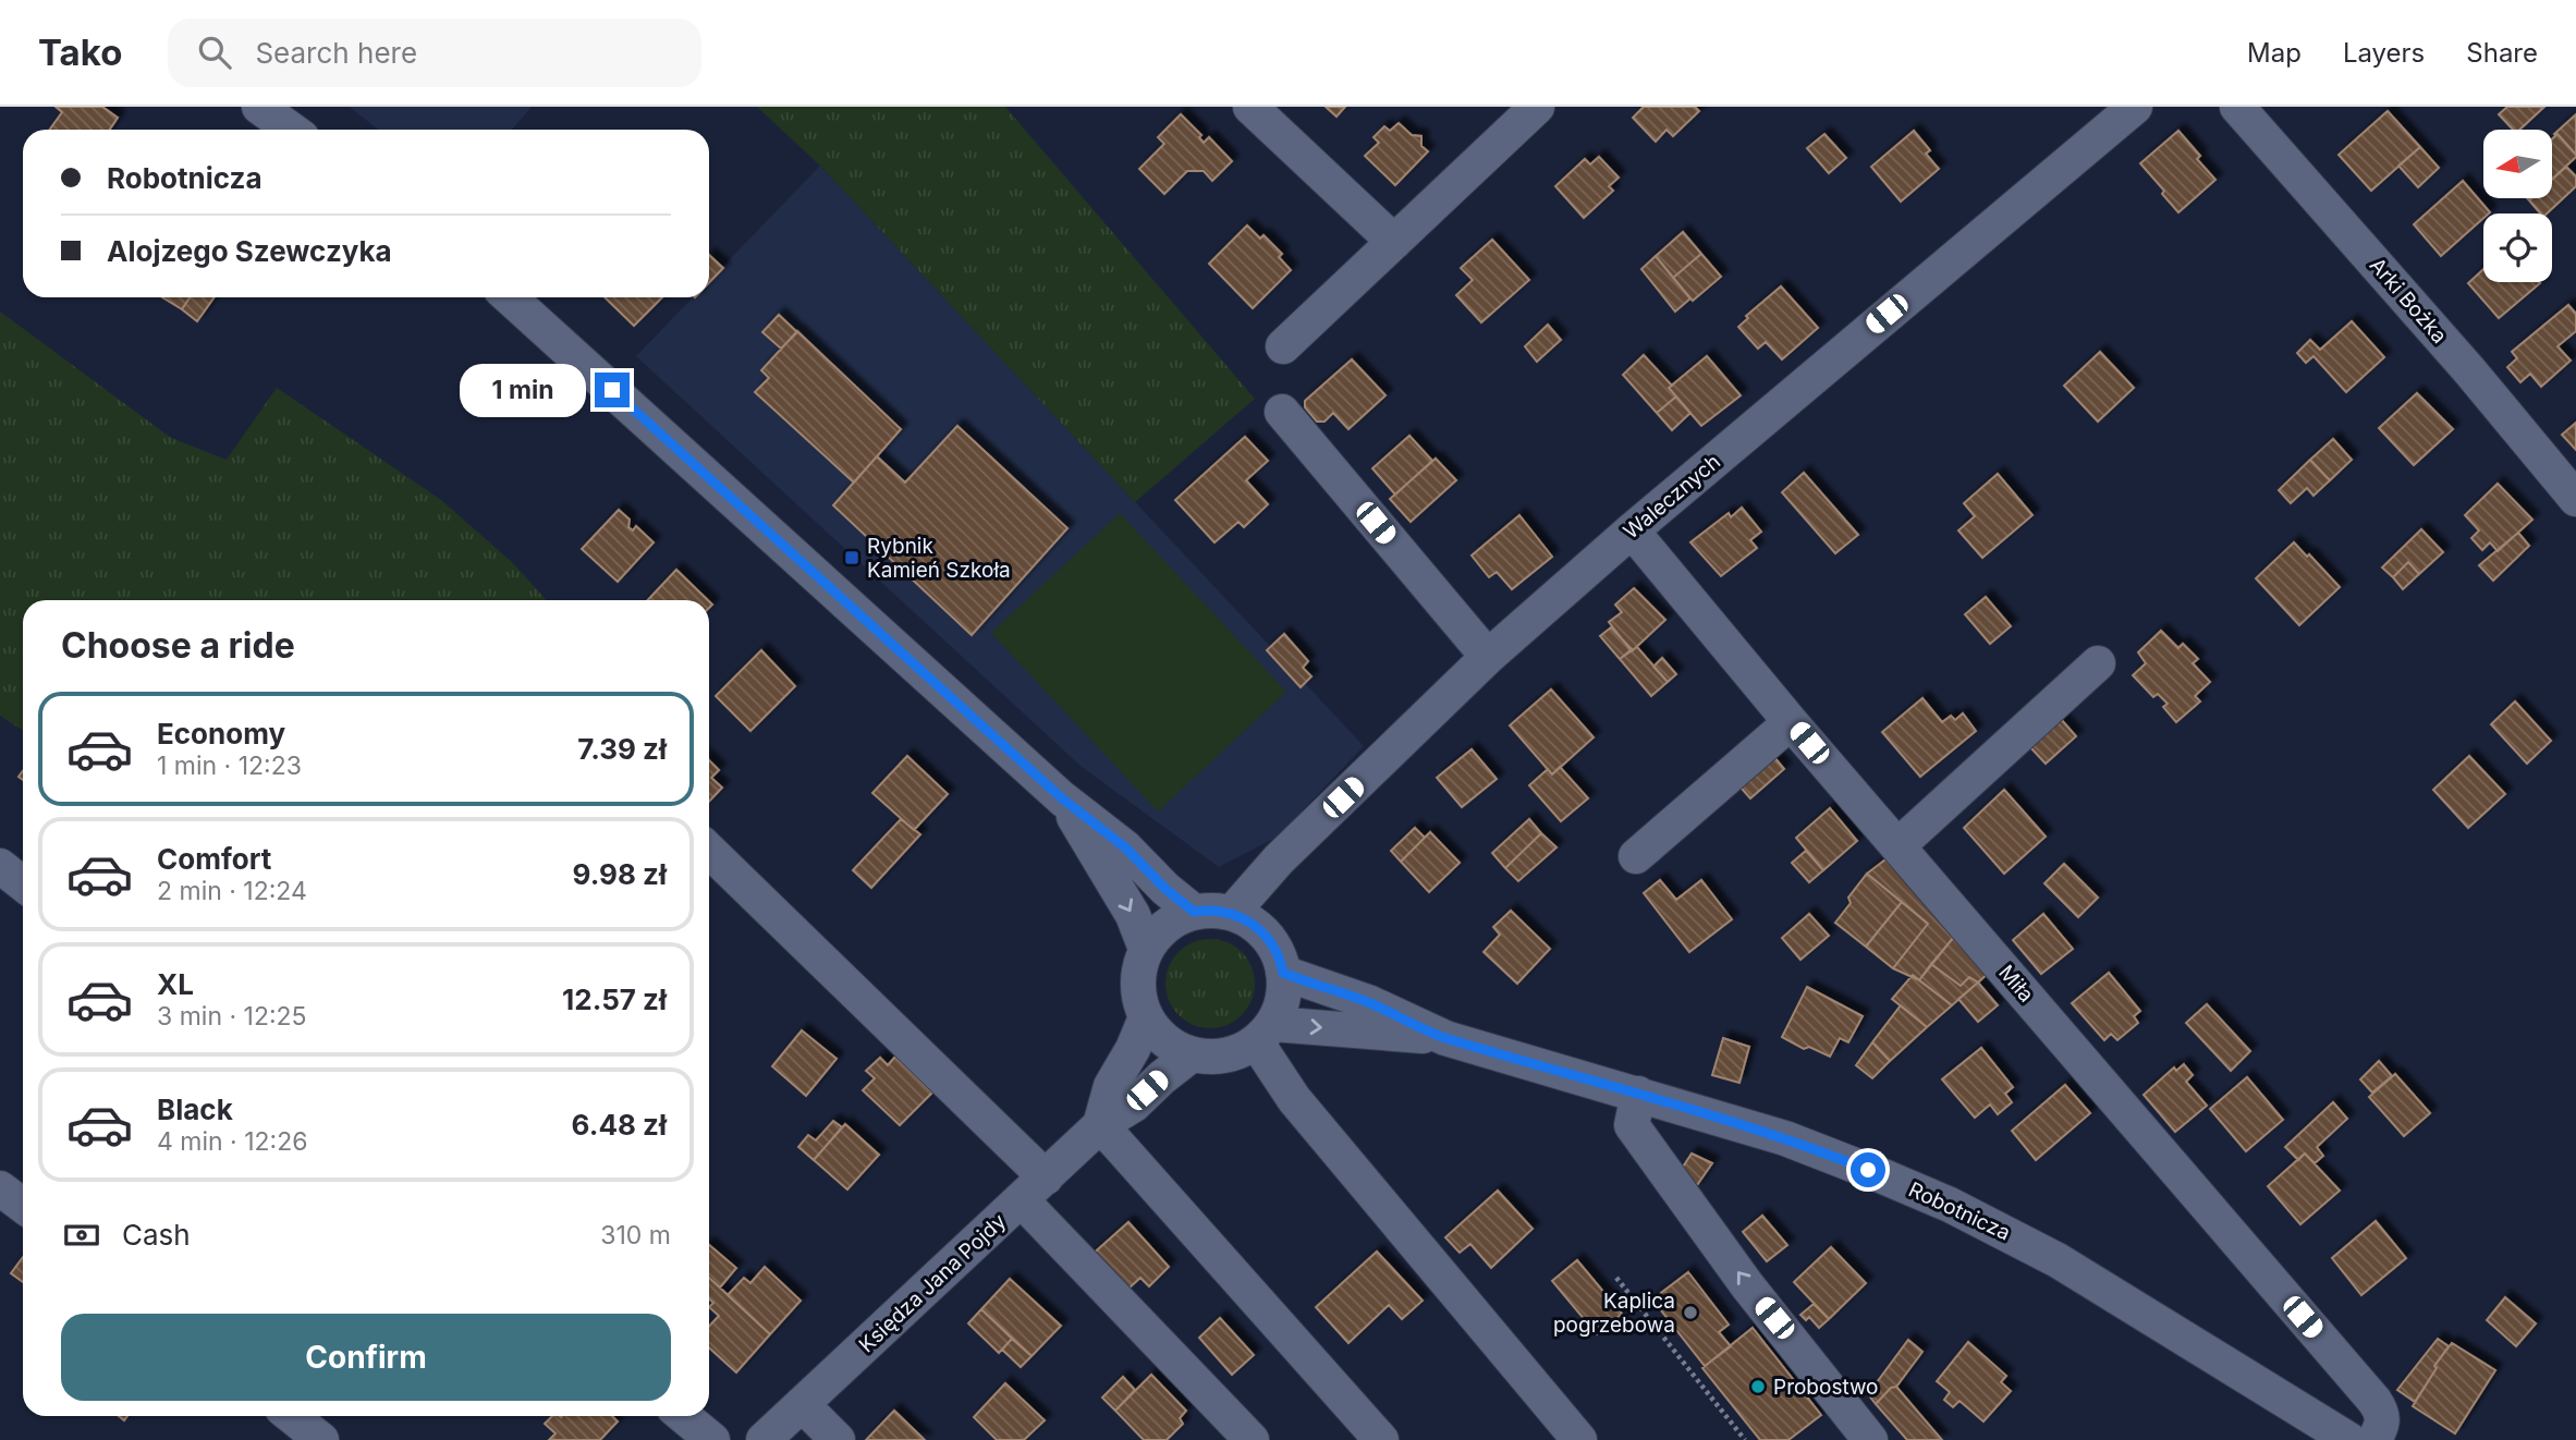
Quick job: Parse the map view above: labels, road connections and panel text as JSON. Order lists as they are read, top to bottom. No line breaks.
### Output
{"streets":{"street":["Arki Bożka","Walecznych","Miła","Robotnicza","Księdza Jana Pojdy"]},"crossings":[["Walecznych","Miła"],["Walecznych","Robotnicza"],["Walecznych","Księdza Jana Pojdy"],["Robotnicza","Księdza Jana Pojdy"]],"places":{"transit":["Rybnik Kamień Szkoła"],"other":["Kaplica pogrzebowa","Probostwo"]},"north":"left","page":{"header":"Tako","search":"Search here","nav":["Map","Layers","Share"],"banner":["Robotnicza","Alojzego Szewczyka"],"bubble":"1 min","heading":"Choose a ride","list":[{"name":"Economy","note":"1 min · 12:23","value":"7.39 zł"},{"name":"Comfort","note":"2 min · 12:24","value":"9.98 zł"},{"name":"XL","note":"3 min · 12:25","value":"12.57 zł"},{"name":"Black","note":"4 min · 12:26","value":"6.48 zł"}],"pay":["Cash","310 m"],"buttons":"Confirm"}}
